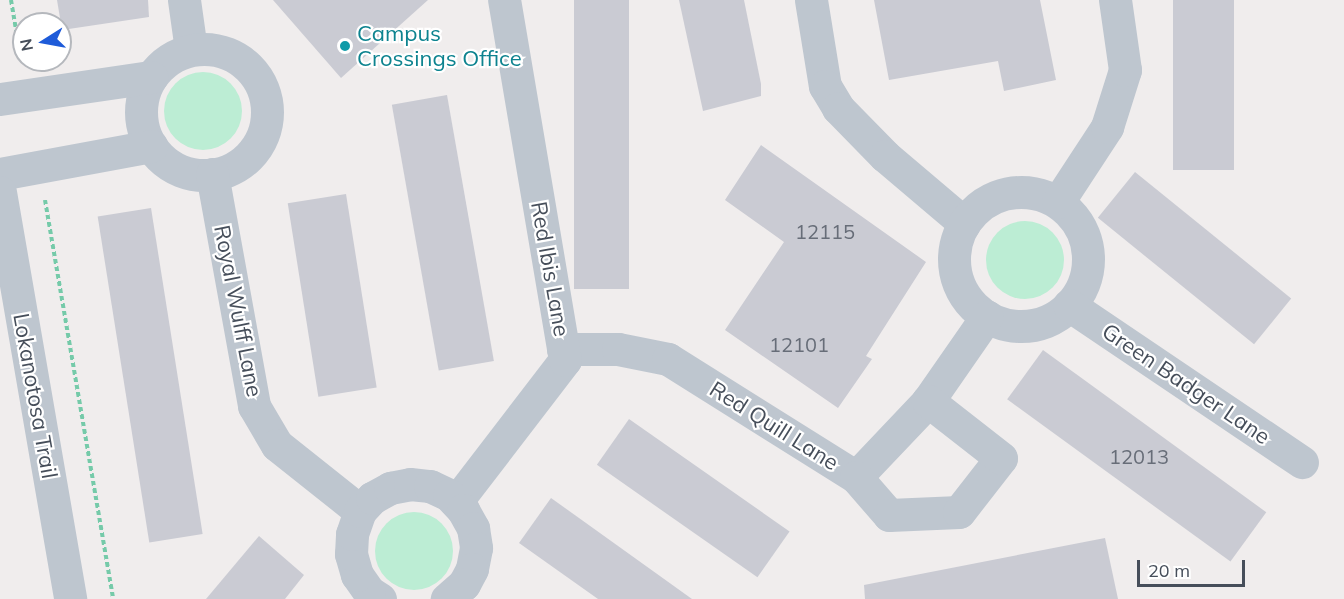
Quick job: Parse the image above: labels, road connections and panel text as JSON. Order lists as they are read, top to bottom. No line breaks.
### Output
{"streets":{"street":["Red Ibis Lane","Royal Wulff Lane","Green Badger Lane","Lokanotosa Trail","Red Quill Lane"]},"crossings":[["Red Ibis Lane","Red Quill Lane"],["Green Badger Lane","Red Quill Lane"]],"places":["Campus Crossings Office"],"house_numbers":["12115","12101","12013"],"scale_bar":"20 m","north":"left"}
